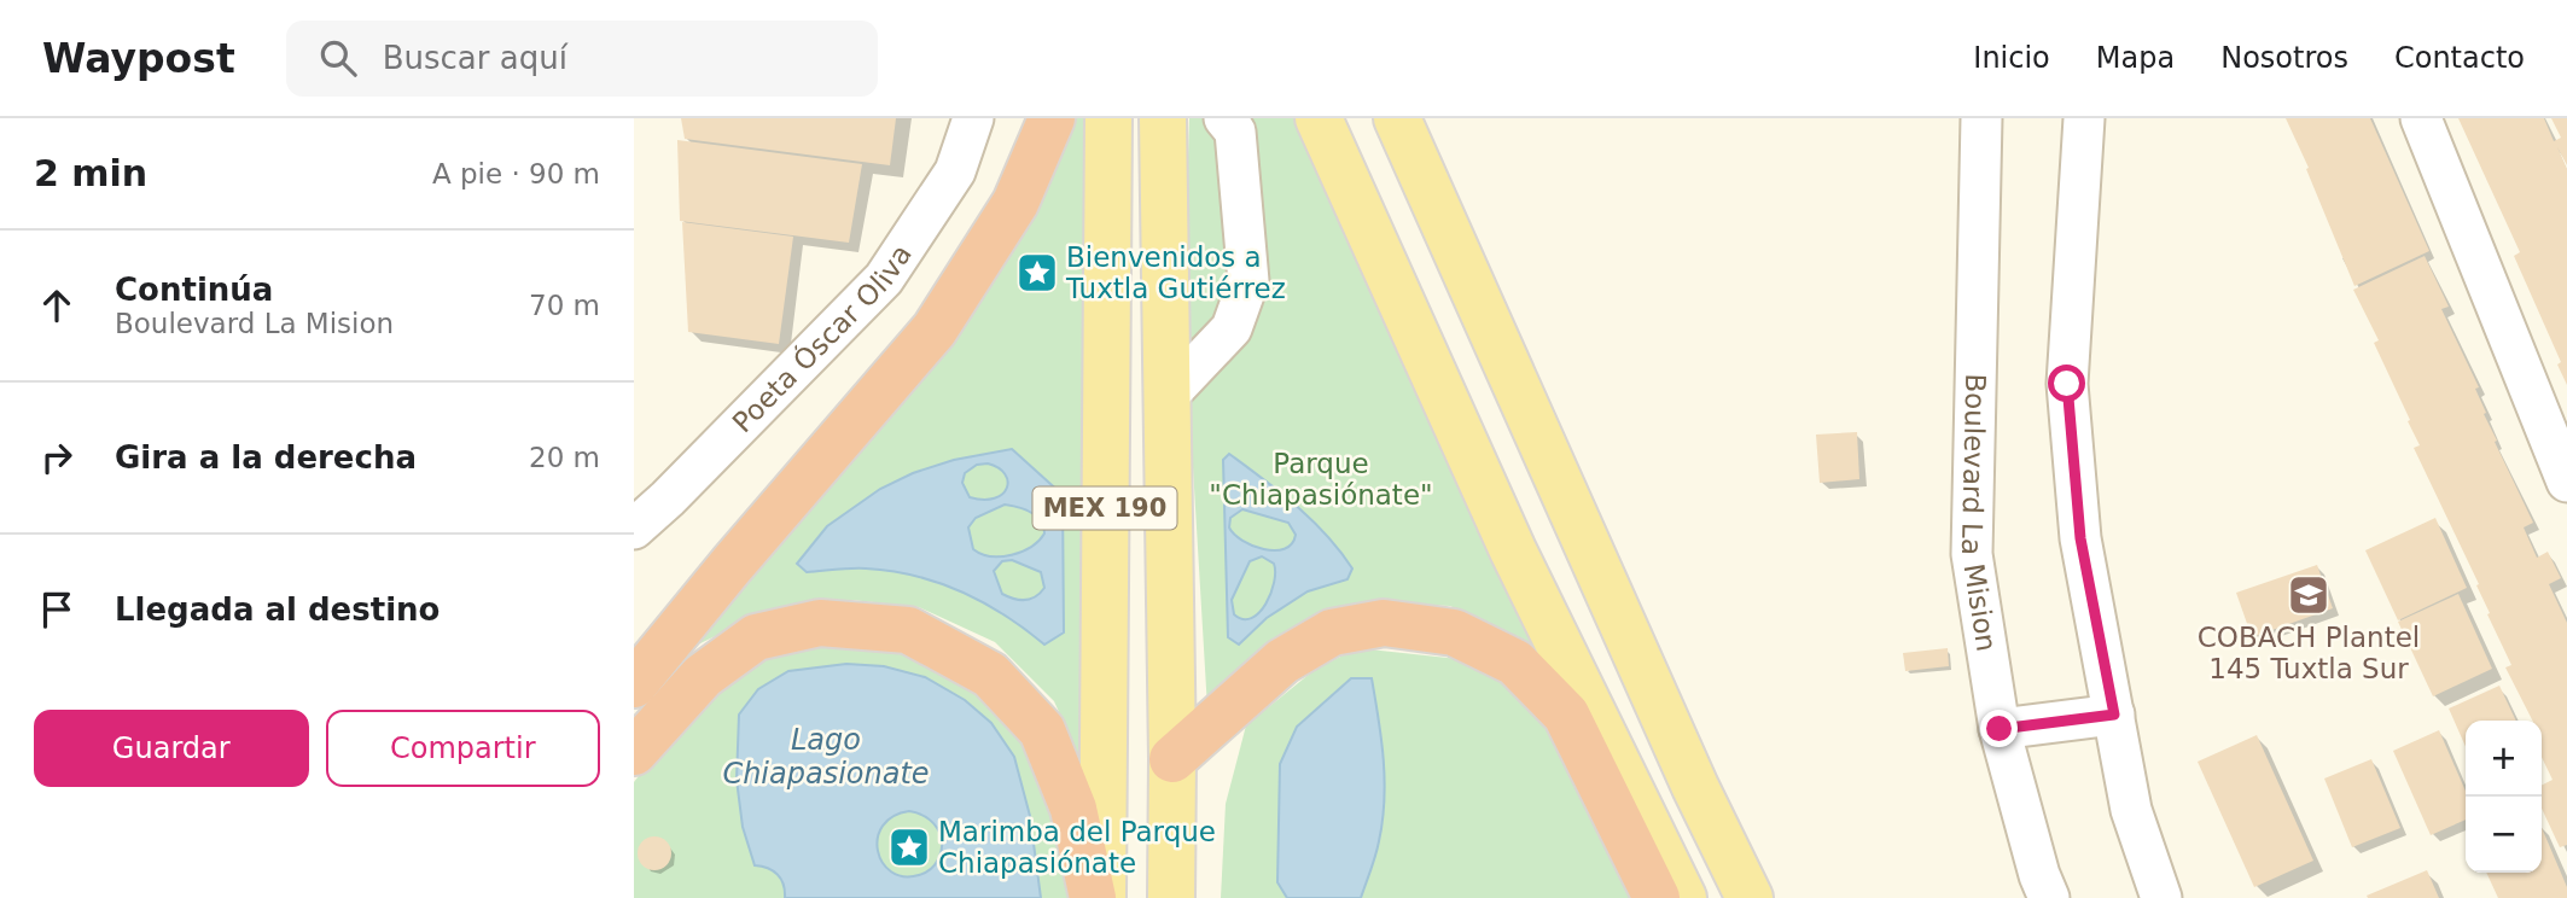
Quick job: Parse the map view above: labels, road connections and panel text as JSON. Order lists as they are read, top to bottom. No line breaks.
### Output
{"streets":{"main road":["MEX 190"],"street":["Poeta Óscar Oliva","Boulevard La Mision"]},"water":["Lago Chiapasionate"],"parks":["Parque \"Chiapasiónate\""],"places":{"place":["Bienvenidos a Tuxtla Gutiérrez","Marimba del Parque Chiapasiónate"],"school or university":["COBACH Plantel 145 Tuxtla Sur"]},"page":{"header":"Waypost","search":"Buscar aquí","nav":["Inicio","Mapa","Nosotros","Contacto"],"heading":["2 min","A pie · 90 m"],"list":[["Continúa","Boulevard La Mision","70 m"],["Gira a la derecha","20 m"],"Llegada al destino"],"buttons":["Guardar","Compartir"],"map_buttons":["+","−"]}}
